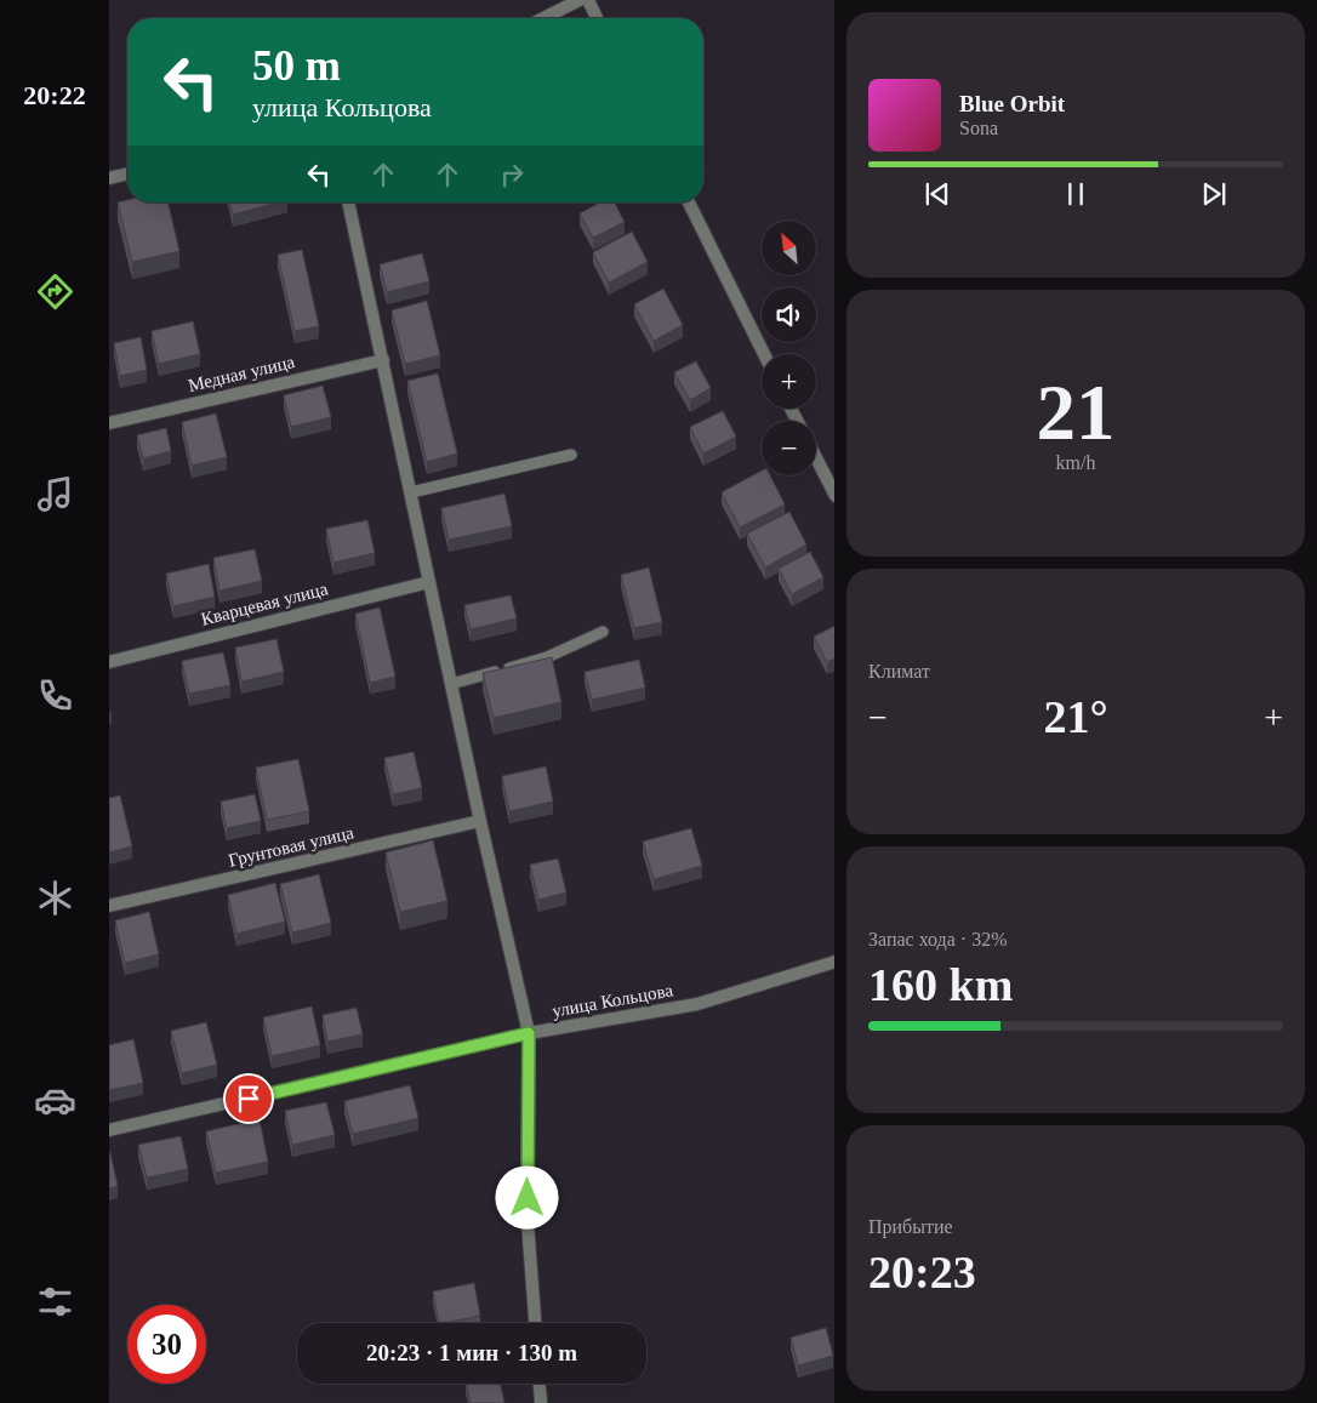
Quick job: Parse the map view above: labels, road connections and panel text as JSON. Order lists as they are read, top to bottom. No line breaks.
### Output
{"streets":{"street":["Медная улица","Кварцевая улица","Грунтовая улица","улица Кольцова"]},"north":"top left","page":{"tabs":"20:22","turn":["50 m","улица Кольцова"],"song":["Blue Orbit","Sona"],"map_buttons":["+","−"],"tile":[["21","km/h"],"Климат",["Запас хода · 32%","160 km"],["Прибытие","20:23"]],"heat":["−","21°","+"],"limit":"30","trip":"20:23 · 1 мин · 130 m"}}
